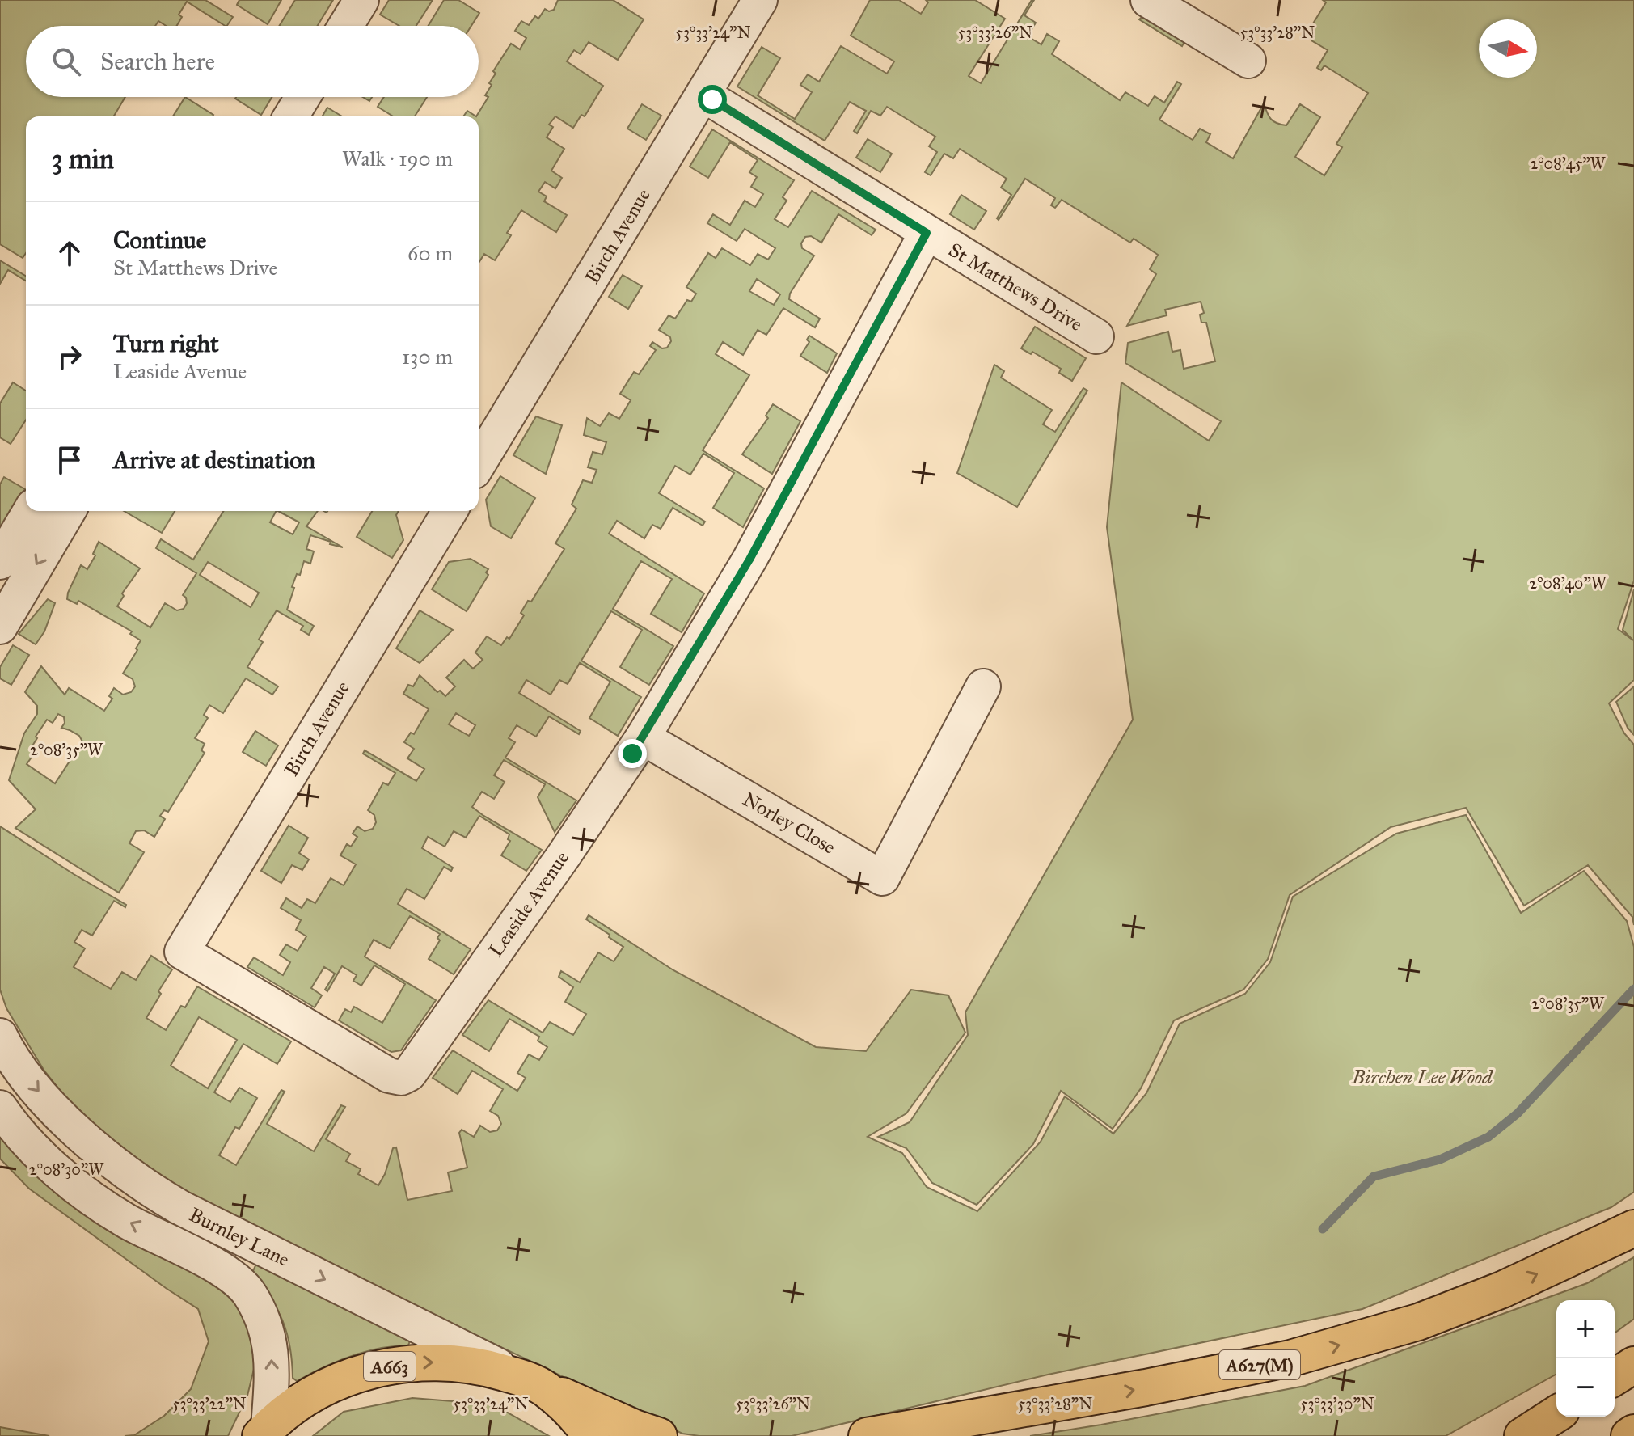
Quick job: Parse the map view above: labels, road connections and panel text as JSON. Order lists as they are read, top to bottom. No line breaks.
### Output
{"streets":{"highway":["A627(M)","A663"],"street":["Birch Avenue","St Matthews Drive","Norley Close","Leaside Avenue","Burnley Lane"]},"crossings":[["Birch Avenue","St Matthews Drive"],["Birch Avenue","Leaside Avenue"],["St Matthews Drive","Leaside Avenue"],["Norley Close","Leaside Avenue"],["Burnley Lane","A663"]],"parks":["Birchen Lee Wood"],"north":"right","page":{"search":"Search here","heading":["3 min","Walk · 190 m"],"list":[["Continue","St Matthews Drive","60 m"],["Turn right","Leaside Avenue","130 m"],"Arrive at destination"],"map_buttons":["+","−"]},"coordinates":["53°33'24\"N","53°33'26\"N","53°33'28\"N","2°08'45\"W","2°08'40\"W","2°08'35\"W","2°08'30\"W","53°33'22\"N","53°33'30\"N"]}
